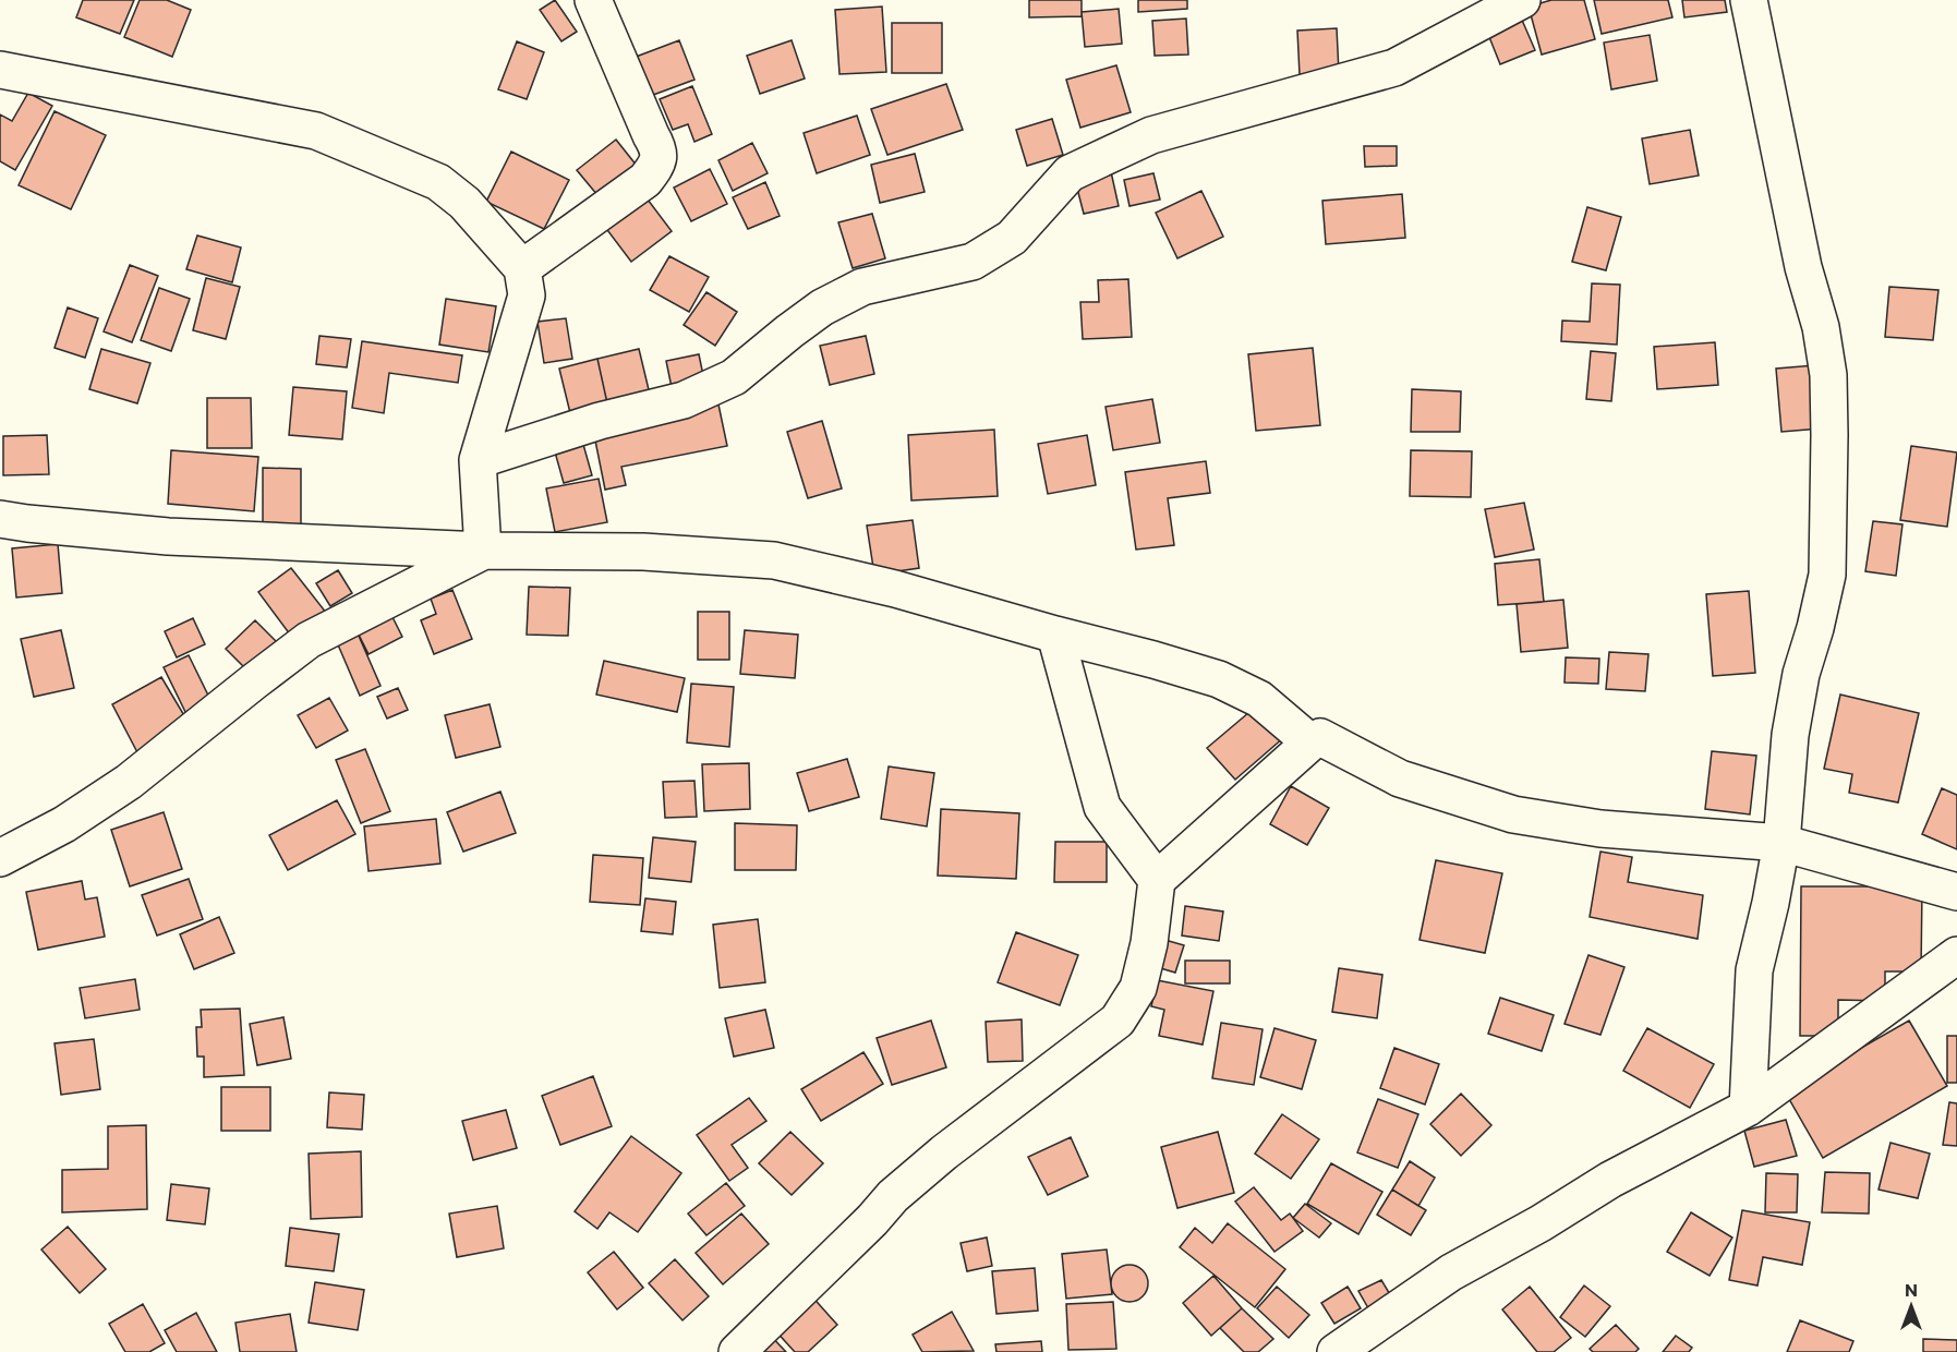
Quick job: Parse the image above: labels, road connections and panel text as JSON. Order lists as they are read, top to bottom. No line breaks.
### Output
{"north":"top"}
